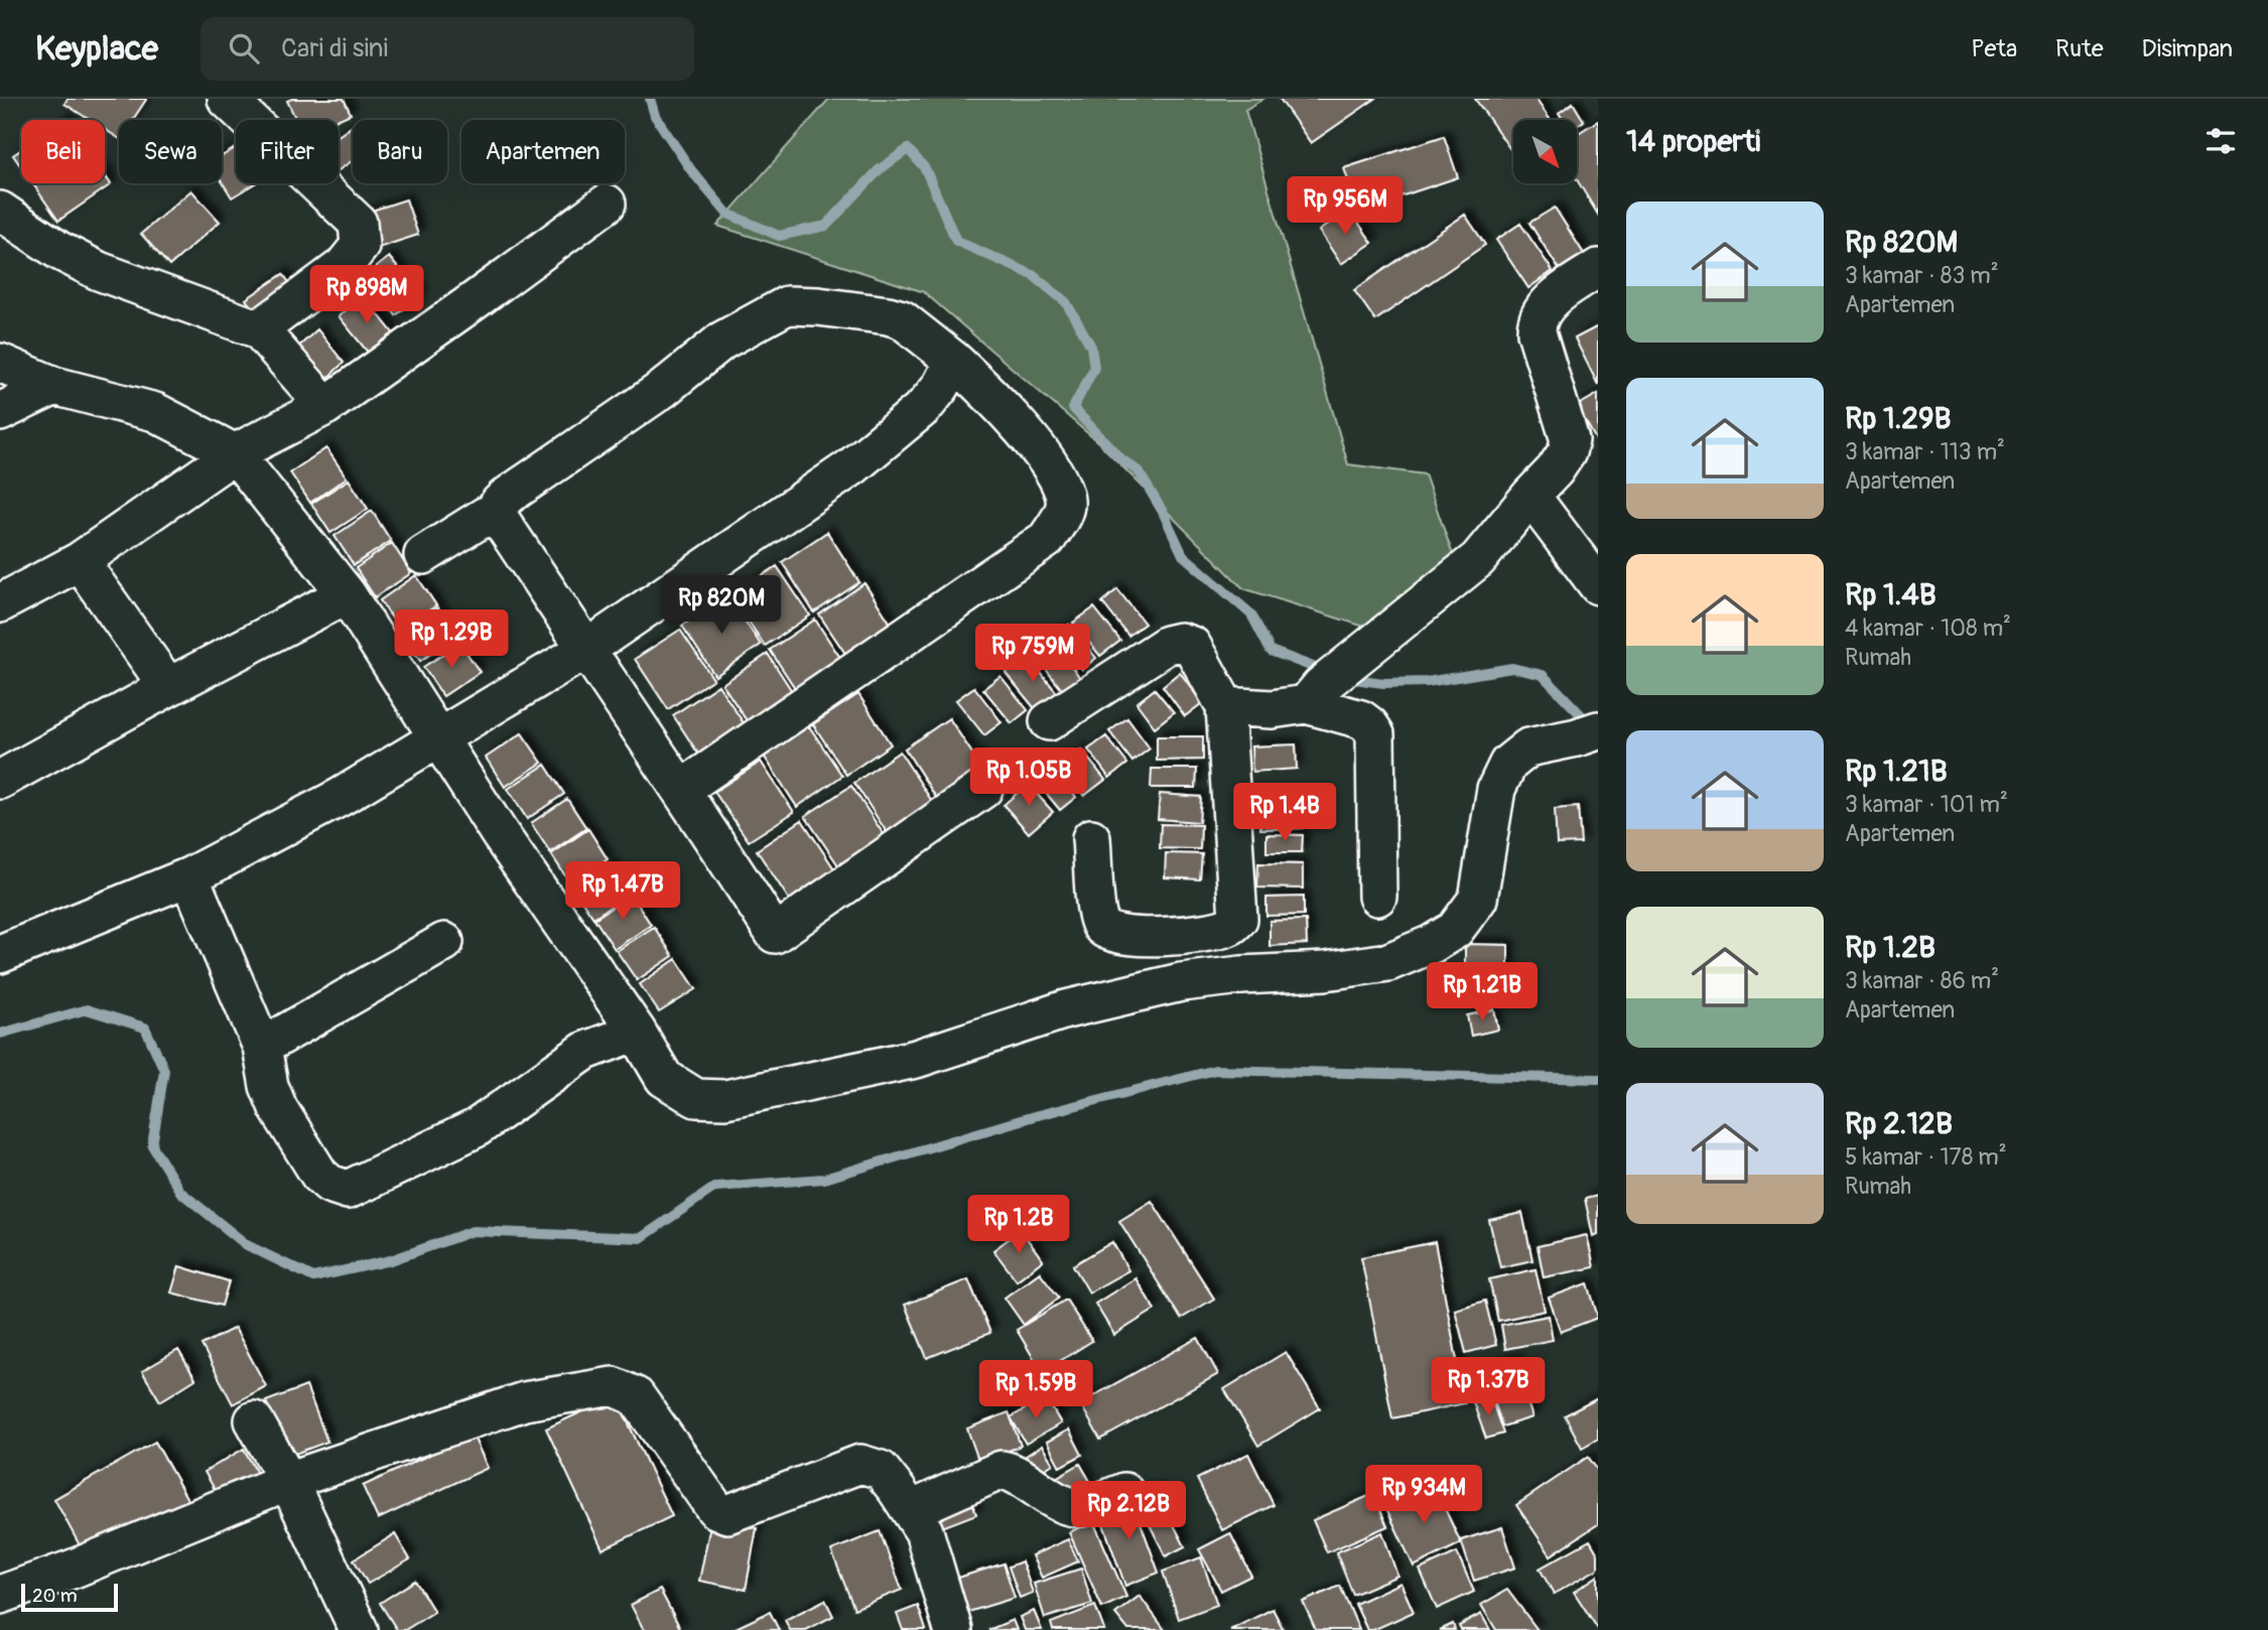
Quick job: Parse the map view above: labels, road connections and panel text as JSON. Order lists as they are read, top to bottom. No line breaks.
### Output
{"scale_bar":"20 m","north":"bottom right","page":{"header":"Keyplace","search":"Cari di sini","nav":["Peta","Rute","Disimpan"],"heading":"14 properti","chip":["Beli","Sewa","Filter","Baru","Apartemen"],"price":["Rp 956M","Rp 898M","Rp 820M","Rp 1.29B","Rp 759M","Rp 1.05B","Rp 1.4B","Rp 1.47B","Rp 1.21B","Rp 1.2B","Rp 1.37B","Rp 1.59B","Rp 934M","Rp 2.12B"],"list":[{"name":"Rp 820M","note":"3 kamar · 83 m² · Apartemen"},{"name":"Rp 1.29B","note":"3 kamar · 113 m² · Apartemen"},{"name":"Rp 1.4B","note":"4 kamar · 108 m² · Rumah"},{"name":"Rp 1.21B","note":"3 kamar · 101 m² · Apartemen"},{"name":"Rp 1.2B","note":"3 kamar · 86 m² · Apartemen"},{"name":"Rp 2.12B","note":"5 kamar · 178 m² · Rumah"}],"scale":"20 m"}}
